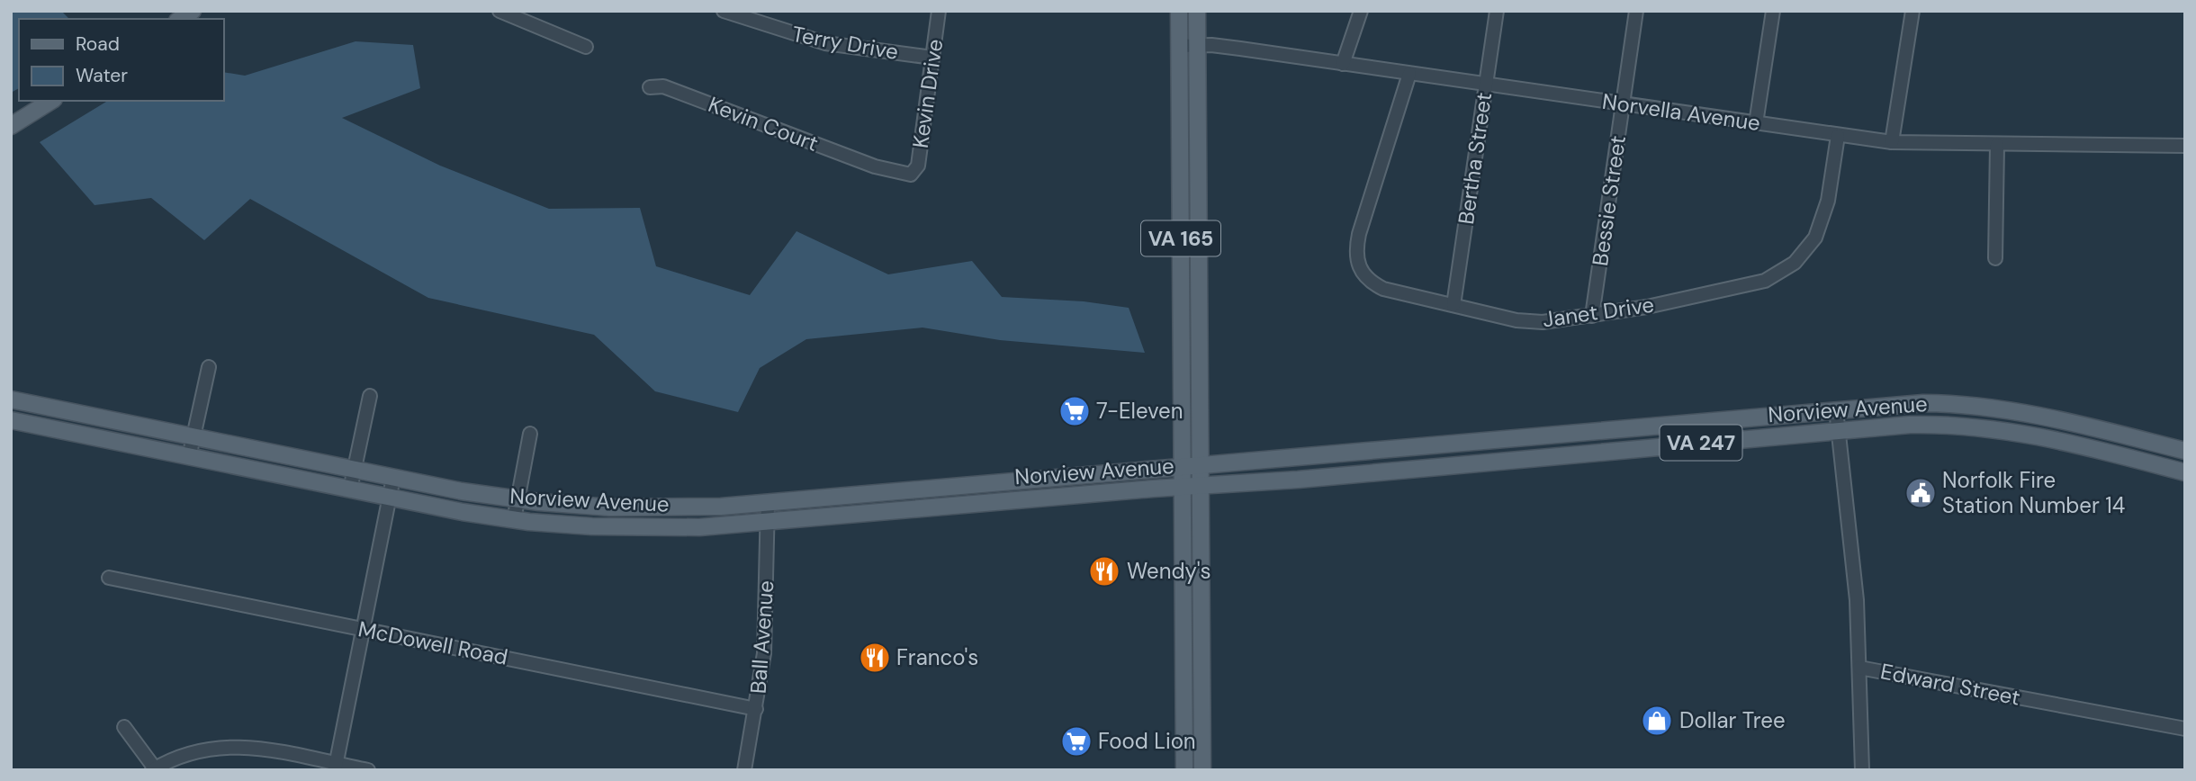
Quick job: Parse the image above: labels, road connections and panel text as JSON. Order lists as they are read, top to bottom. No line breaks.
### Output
{"streets":{"main road":["VA 165","Norview Avenue","VA 247"],"street":["Terry Drive","Kevin Drive","Norvella Avenue","Kevin Court","Bertha Street","Bessie Street","Janet Drive","Ball Avenue","McDowell Road","Edward Street"]},"crossings":[["Terry Drive","Kevin Drive"],["Kevin Drive","Kevin Court"],["Norvella Avenue","Bertha Street"],["Norvella Avenue","Bessie Street"],["Norvella Avenue","VA 165"],["Norvella Avenue","Janet Drive"],["Bertha Street","Janet Drive"],["Bessie Street","Janet Drive"],["VA 165","Norview Avenue"],["Norview Avenue","Ball Avenue"],["Norview Avenue","Edward Street"],["Ball Avenue","McDowell Road"]],"places":{"supermarket":["7-Eleven","Food Lion"],"public building":["Norfolk Fire Station Number 14"],"restaurant":["Wendy's","Franco's"],"shop":["Dollar Tree"]},"legend":["Road","Water"]}
